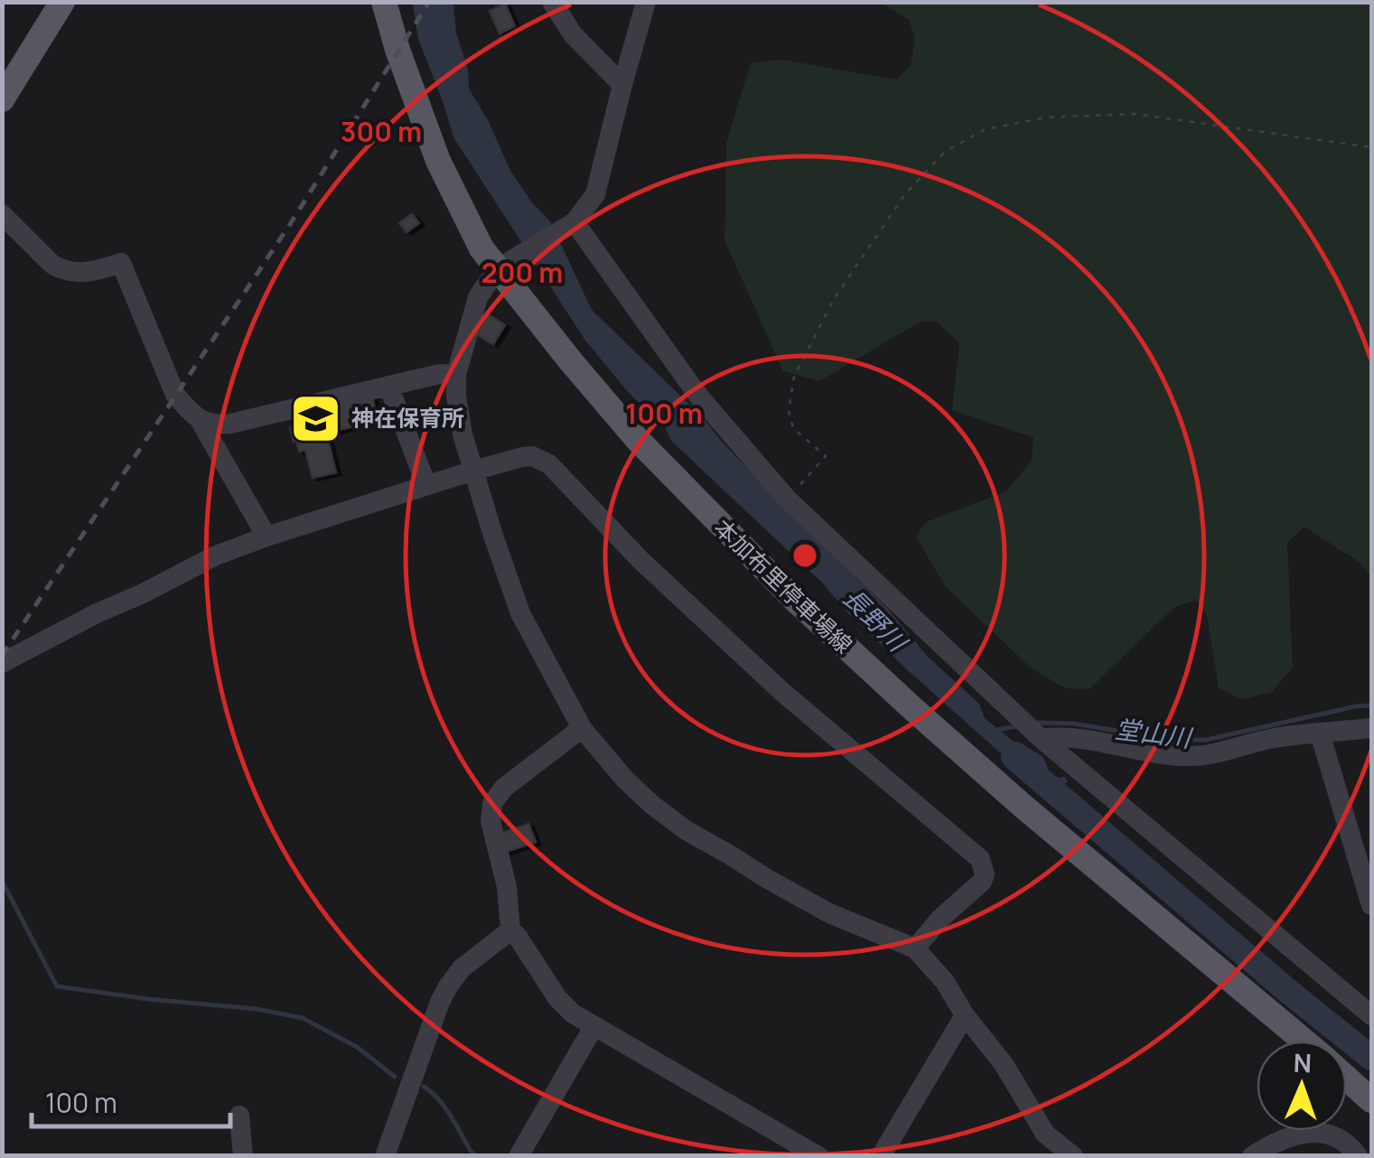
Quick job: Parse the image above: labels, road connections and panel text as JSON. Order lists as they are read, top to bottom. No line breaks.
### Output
{"streets":{"main road":["本加布里停車場線"]},"water":["長野川","堂山川"],"places":{"school or university":["神在保育所"]},"scale_bar":"100 m","north":"top","rings":["300 m","200 m","100 m"]}
